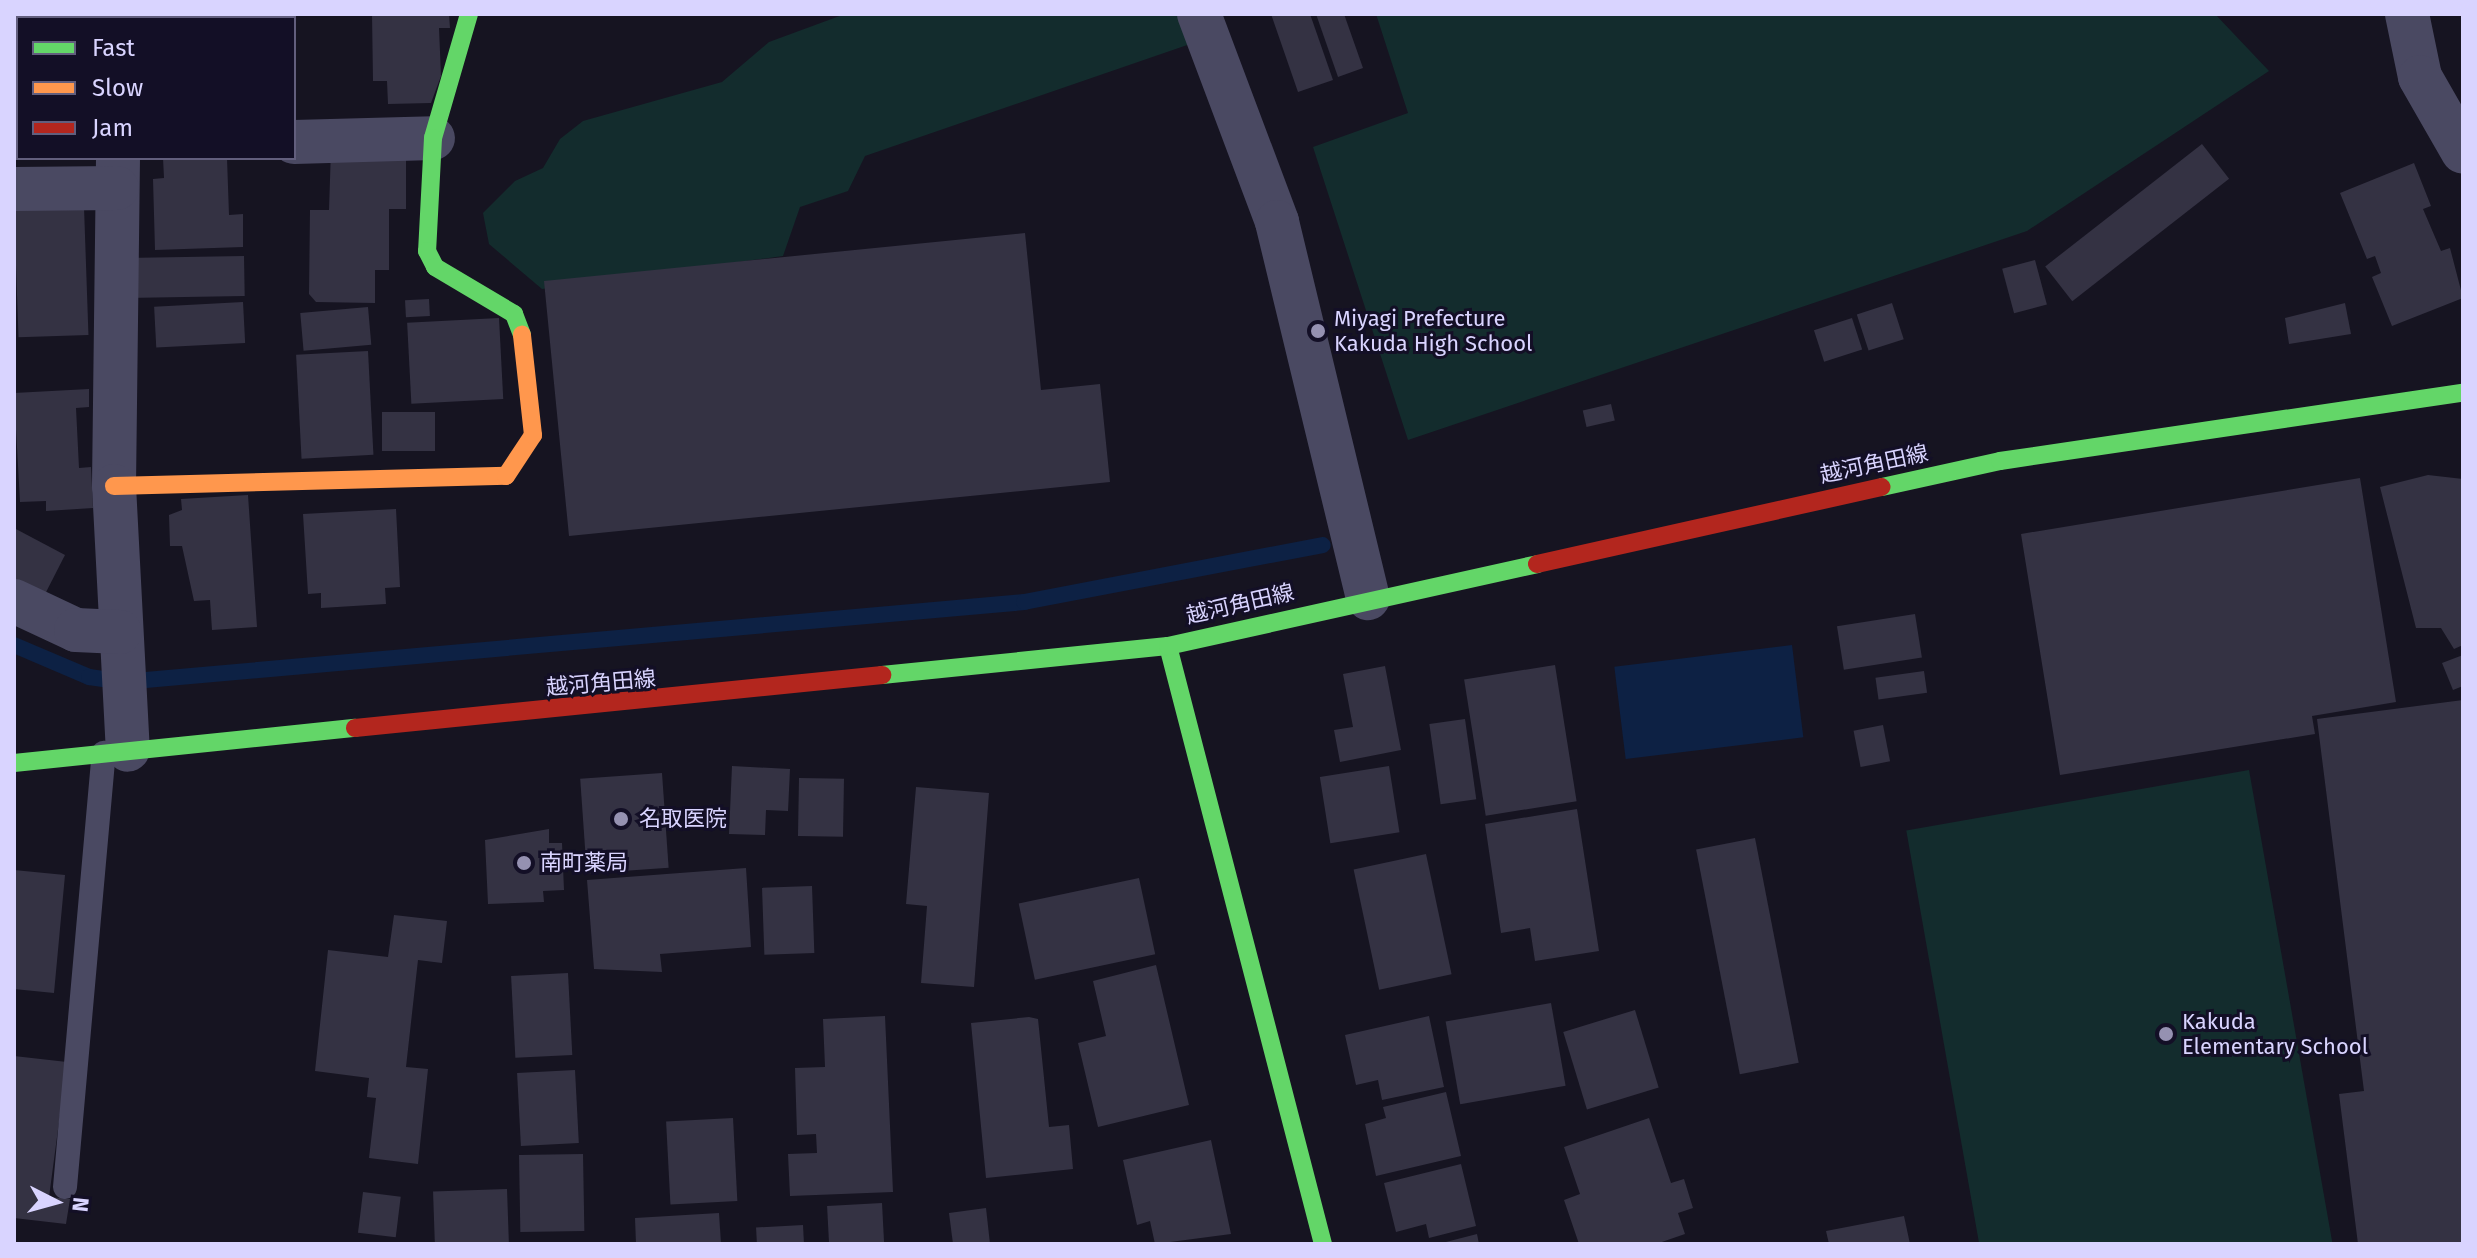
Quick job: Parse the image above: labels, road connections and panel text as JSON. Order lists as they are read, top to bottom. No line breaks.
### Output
{"streets":{"main road":["越河角田線"]},"places":["Miyagi Prefecture Kakuda High School","名取医院","南町薬局","Kakuda Elementary School"],"legend":["Fast","Slow","Jam"],"north":"right"}
